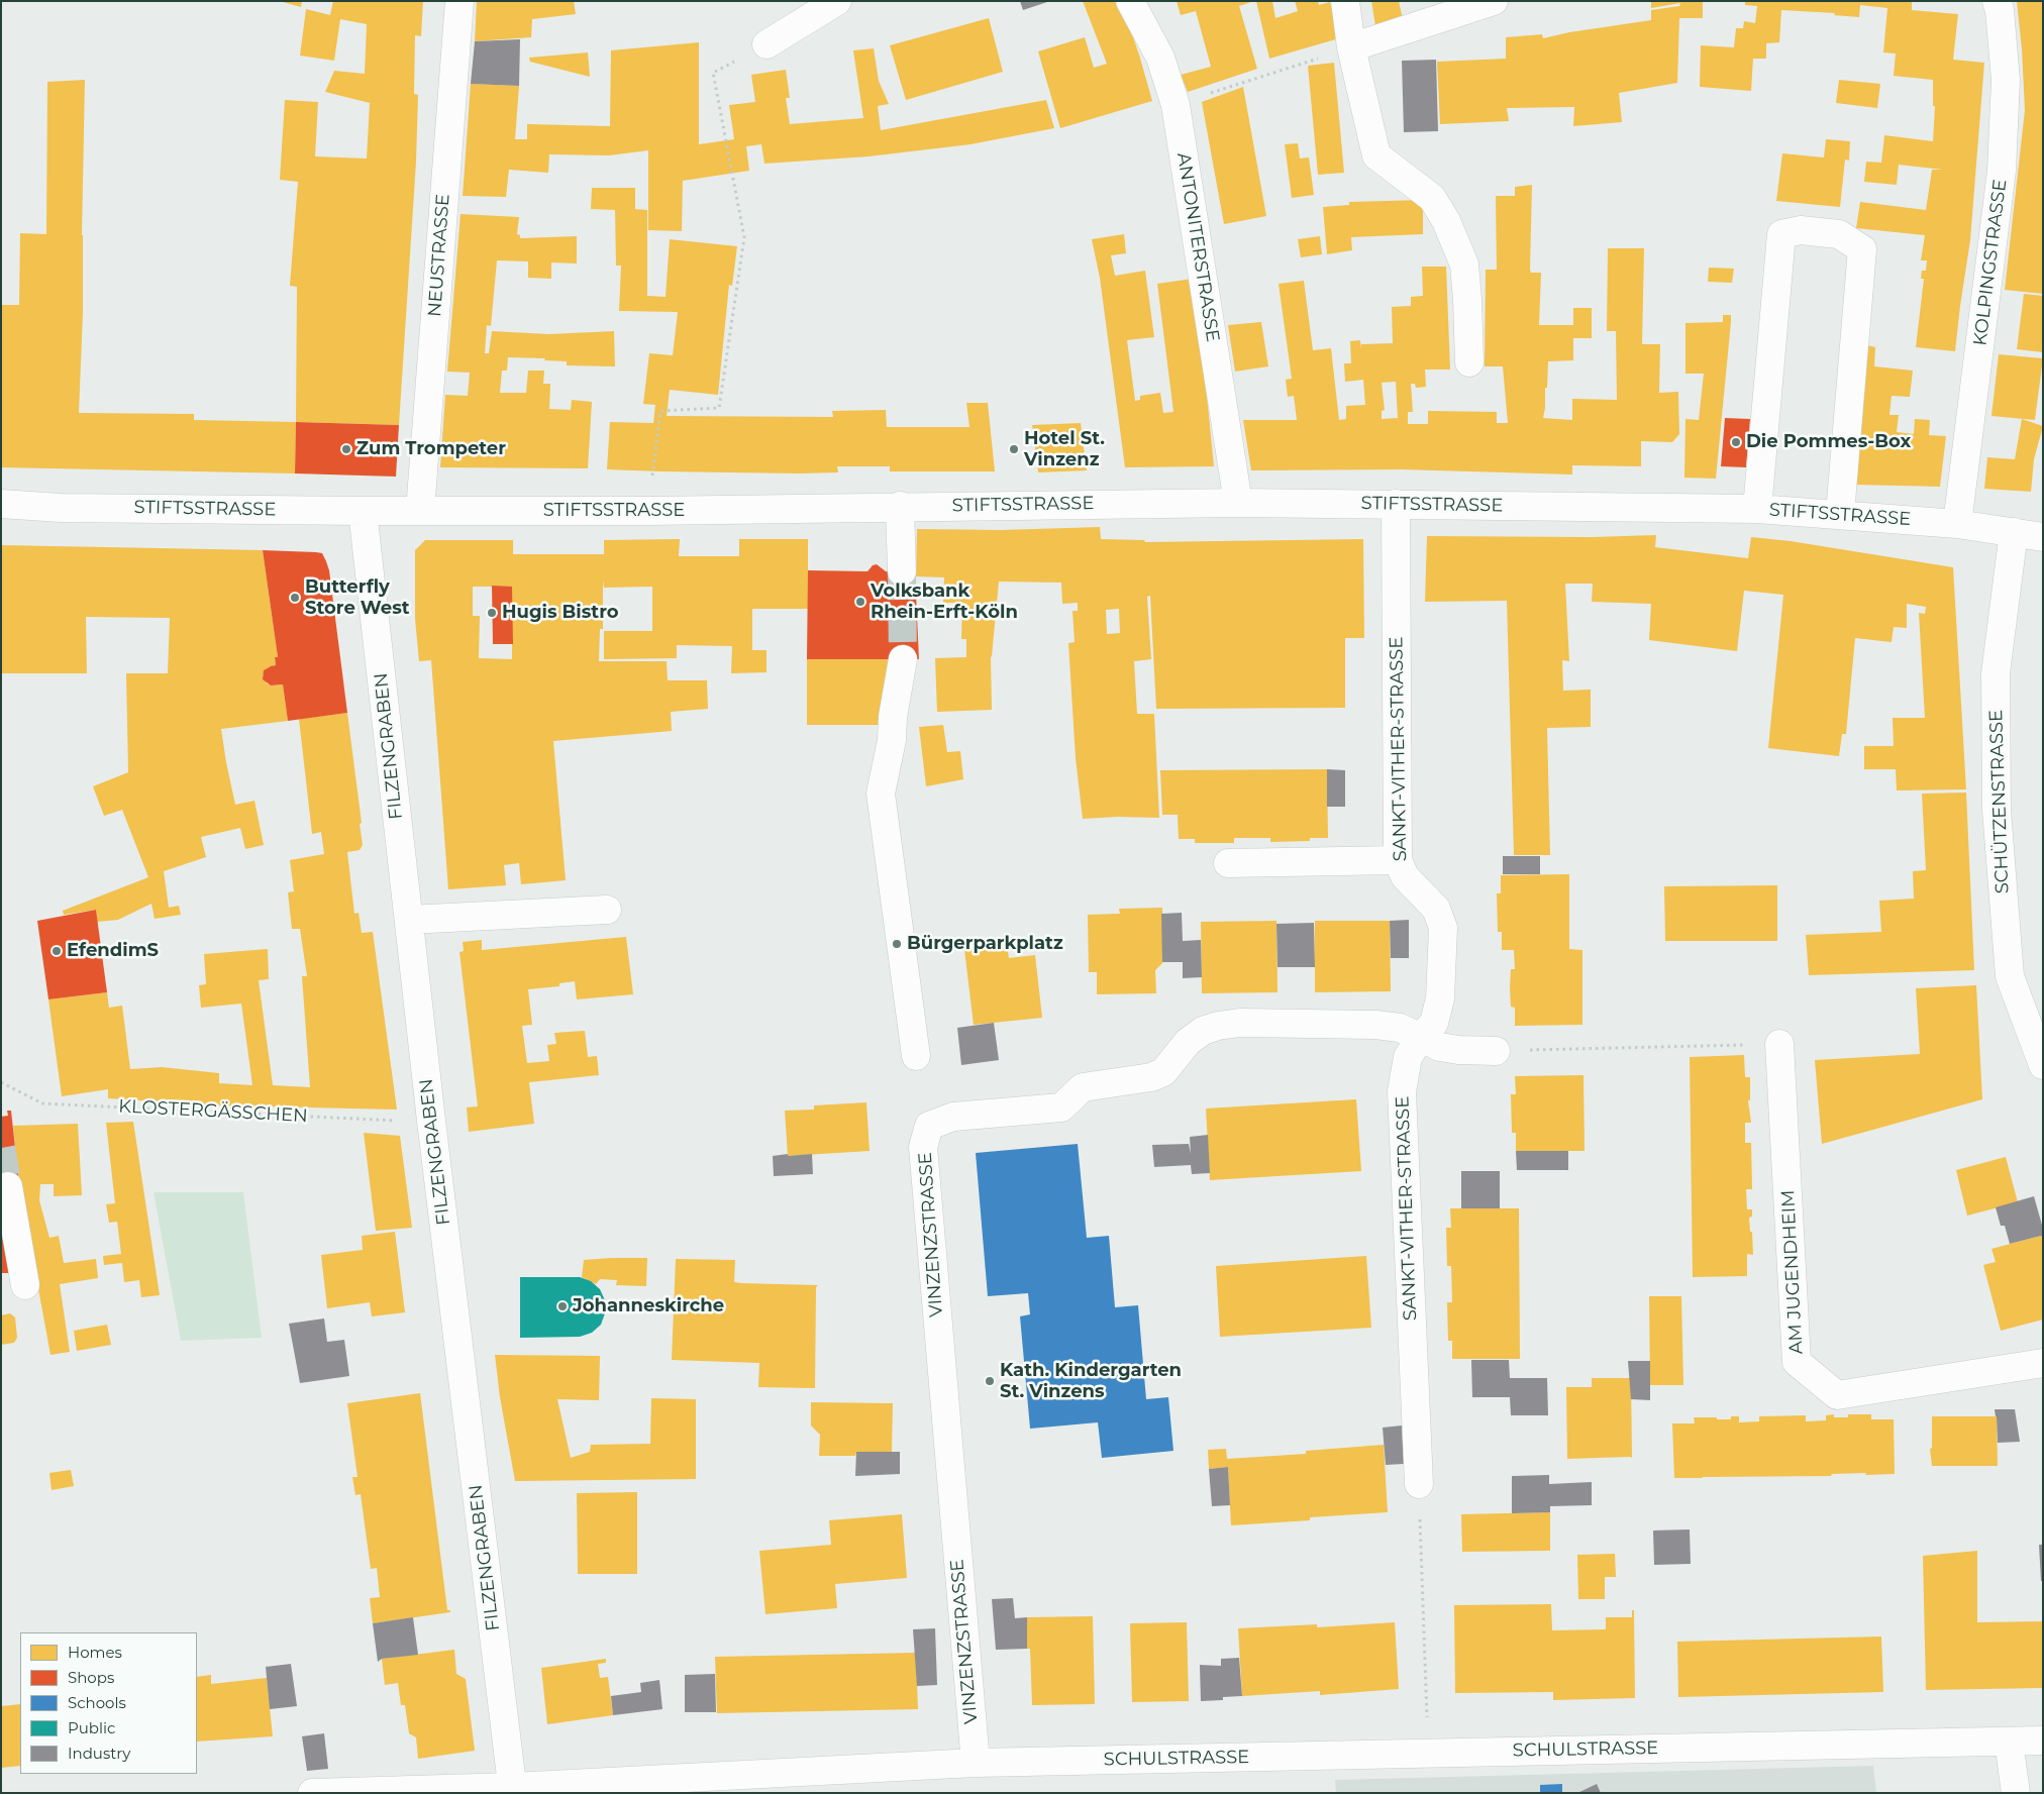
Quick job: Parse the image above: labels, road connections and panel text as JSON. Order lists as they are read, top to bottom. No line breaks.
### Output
{"streets":{"street":["ANTONITERSTRASSE","NEUSTRASSE","KOLPINGSTRASSE","STIFTSSTRASSE","FILZENGRABEN","SANKT-VITHER-STRASSE","SCHÜTZENSTRASSE","VINZENZSTRASSE","AM JUGENDHEIM","SCHULSTRASSE"],"path":["KLOSTERGÄSSCHEN"]},"crossings":[["ANTONITERSTRASSE","STIFTSSTRASSE"],["NEUSTRASSE","STIFTSSTRASSE"],["KOLPINGSTRASSE","STIFTSSTRASSE"],["STIFTSSTRASSE","FILZENGRABEN"],["STIFTSSTRASSE","SANKT-VITHER-STRASSE"],["STIFTSSTRASSE","SCHÜTZENSTRASSE"],["FILZENGRABEN","KLOSTERGÄSSCHEN"],["FILZENGRABEN","SCHULSTRASSE"],["SANKT-VITHER-STRASSE","VINZENZSTRASSE"],["VINZENZSTRASSE","SCHULSTRASSE"]],"places":["Die Pommes-Box","Zum Trompeter","Hotel St. Vinzenz","Butterfly Store West","Volksbank Rhein-Erft-Köln","Hugis Bistro","Bürgerparkplatz","EfendimS","Johanneskirche","Kath. Kindergarten St. Vinzens"],"legend":["Homes","Shops","Schools","Public","Industry"]}
